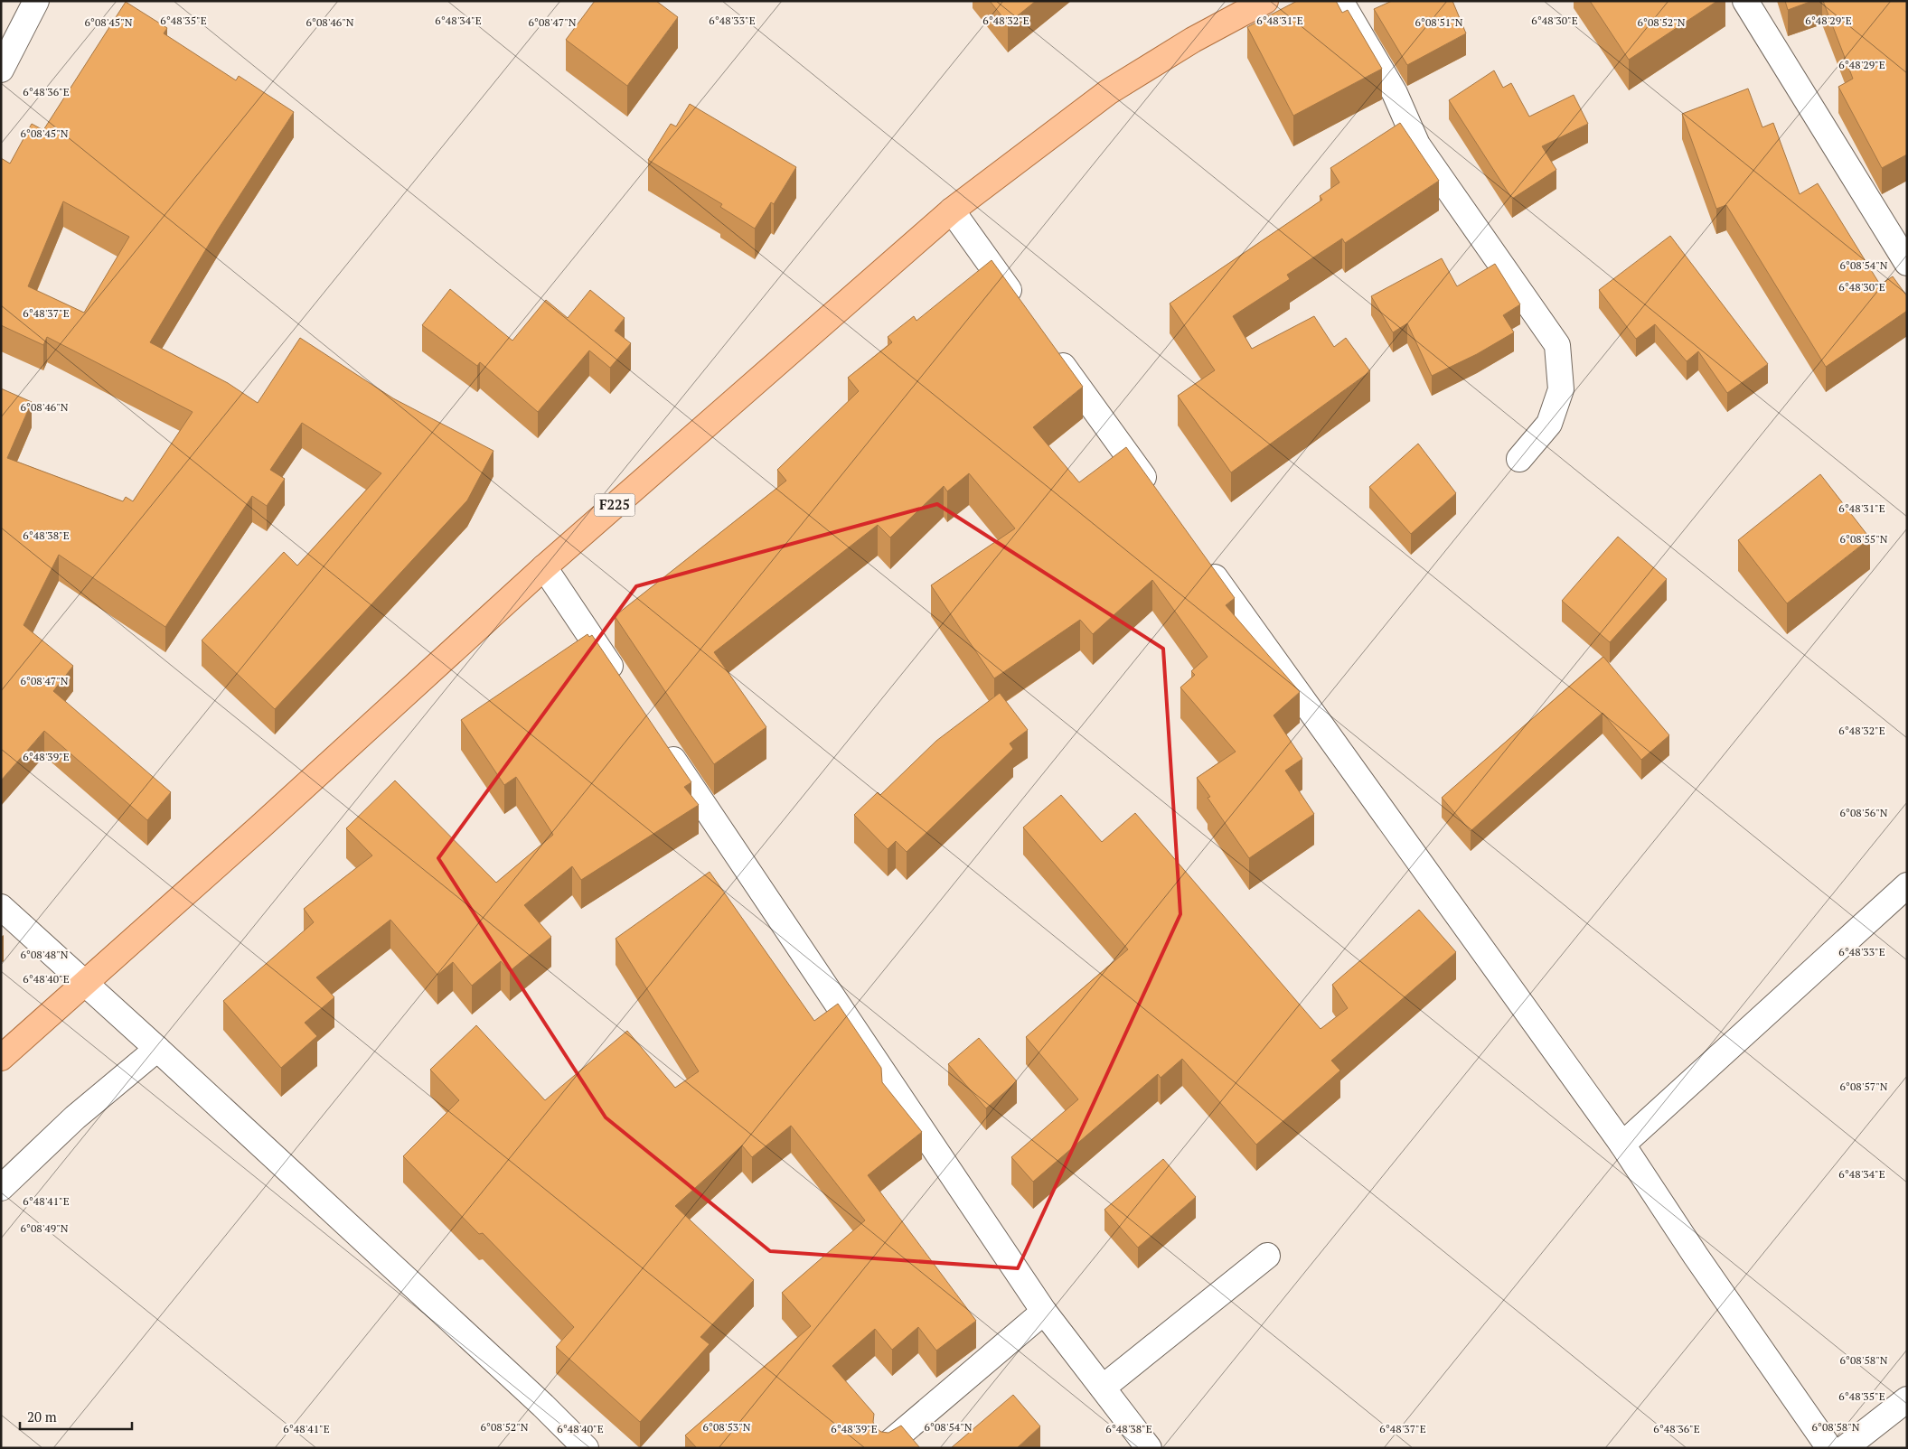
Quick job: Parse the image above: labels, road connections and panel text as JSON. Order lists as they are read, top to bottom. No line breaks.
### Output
{"streets":{"main road":["F225"]},"scale_bar":"20 m","coordinates":["6°48'33\"E","6°48'29\"E","6°48'35\"E","6°48'34\"E","6°48'32\"E","6°48'31\"E","6°48'30\"E","6°08'47\"N","6°08'45\"N","6°08'46\"N","6°08'51\"N","6°08'52\"N","6°48'36\"E","6°08'54\"N","6°48'37\"E","6°48'38\"E","6°08'55\"N","6°48'39\"E","6°08'56\"N","6°08'48\"N","6°48'40\"E","6°08'57\"N","6°48'41\"E","6°08'49\"N","6°08'58\"N","6°08'53\"N"]}
